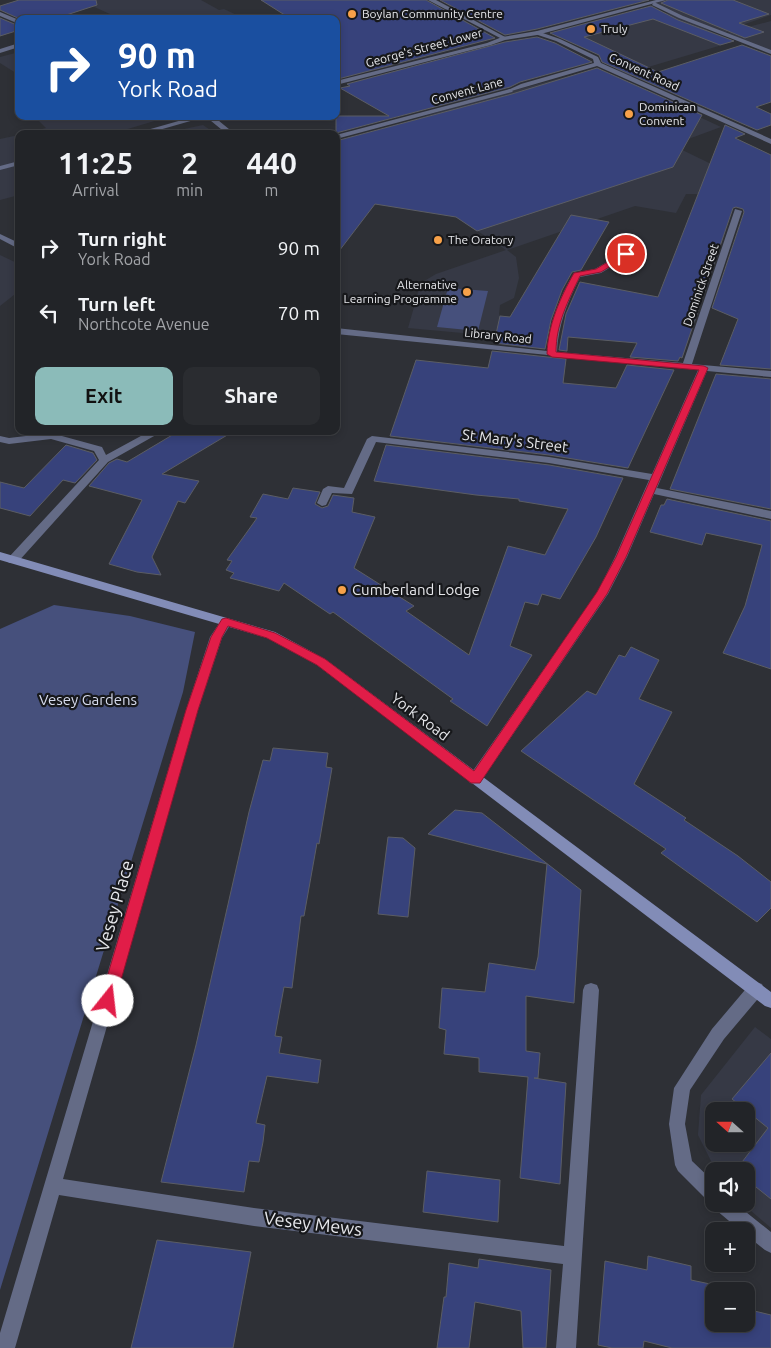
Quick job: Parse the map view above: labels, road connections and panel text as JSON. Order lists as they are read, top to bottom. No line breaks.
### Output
{"streets":{"main road":["York Road"],"street":["George's Street Lower","Convent Road","Convent Lane","Dominick Street","Library Road","St Mary's Street","Vesey Place","Vesey Mews"]},"crossings":[["George's Street Lower","Convent Road"],["Convent Road","Convent Lane"],["Dominick Street","Library Road"],["York Road","Vesey Place"],["Vesey Place","Vesey Mews"]],"parks":["Vesey Gardens"],"places":["Boylan Community Centre","Truly","Dominican Convent","The Oratory","Alternative Learning Programme","Cumberland Lodge"],"north":"left","page":{"turn":["90 m","York Road"],"eta":["11:25","Arrival","2","min","440","m"],"list":[{"name":"Turn right","note":"York Road","value":"90 m"},{"name":"Turn left","note":"Northcote Avenue","value":"70 m"}],"buttons":["Exit","Share"],"map_buttons":["+","−"]}}
